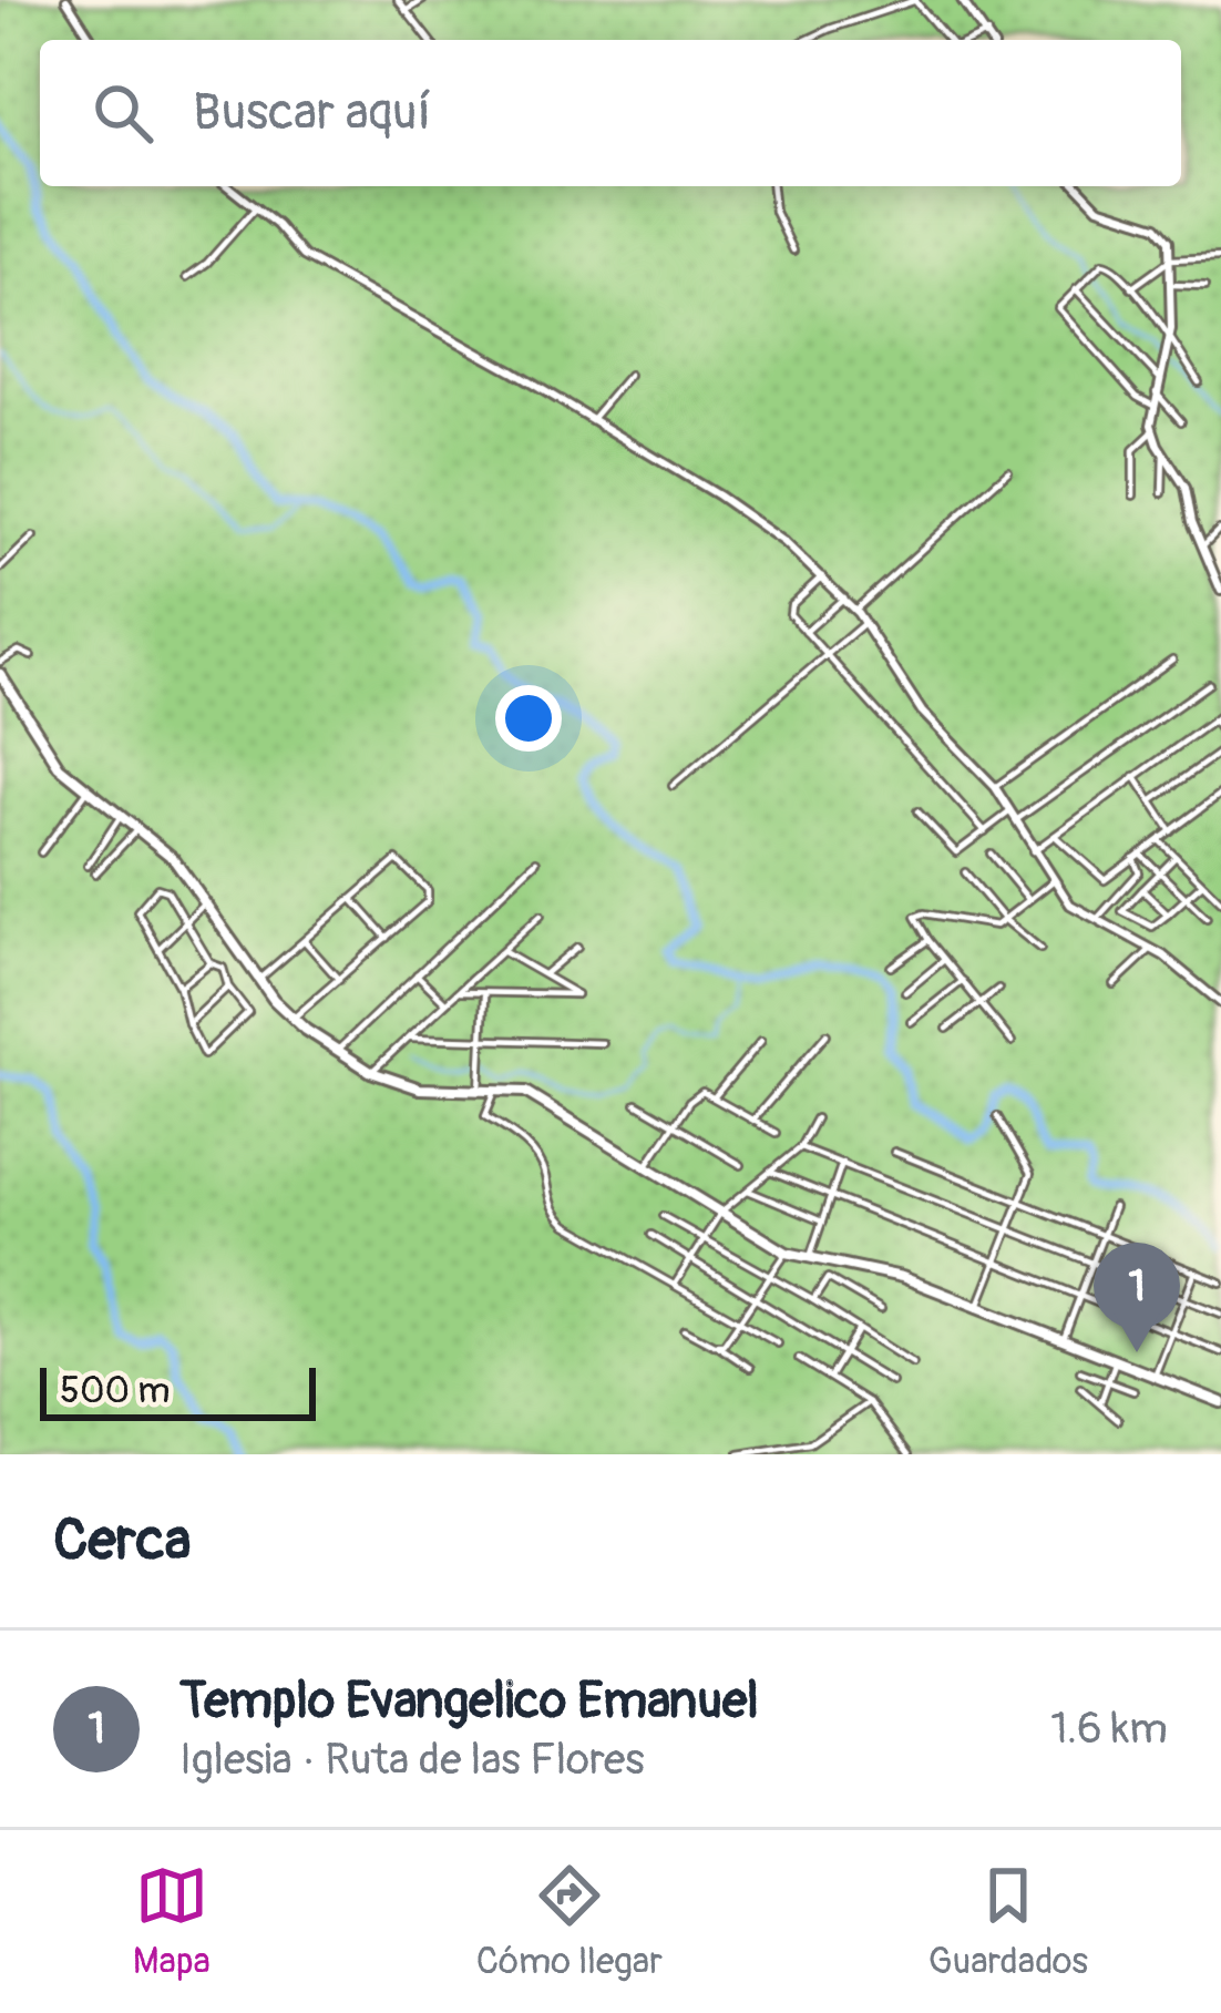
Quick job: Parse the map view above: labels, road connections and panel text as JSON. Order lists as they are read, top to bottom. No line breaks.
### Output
{"scale_bar":"500 m","page":{"search":"Buscar aquí","pins":"1","scale":"500 m","heading":"Cerca","list":[{"mark":"1","name":"Templo Evangelico Emanuel","note":"Iglesia · Ruta de las Flores","value":"1.6 km"}],"nav":["Mapa","Cómo llegar","Guardados"]}}
